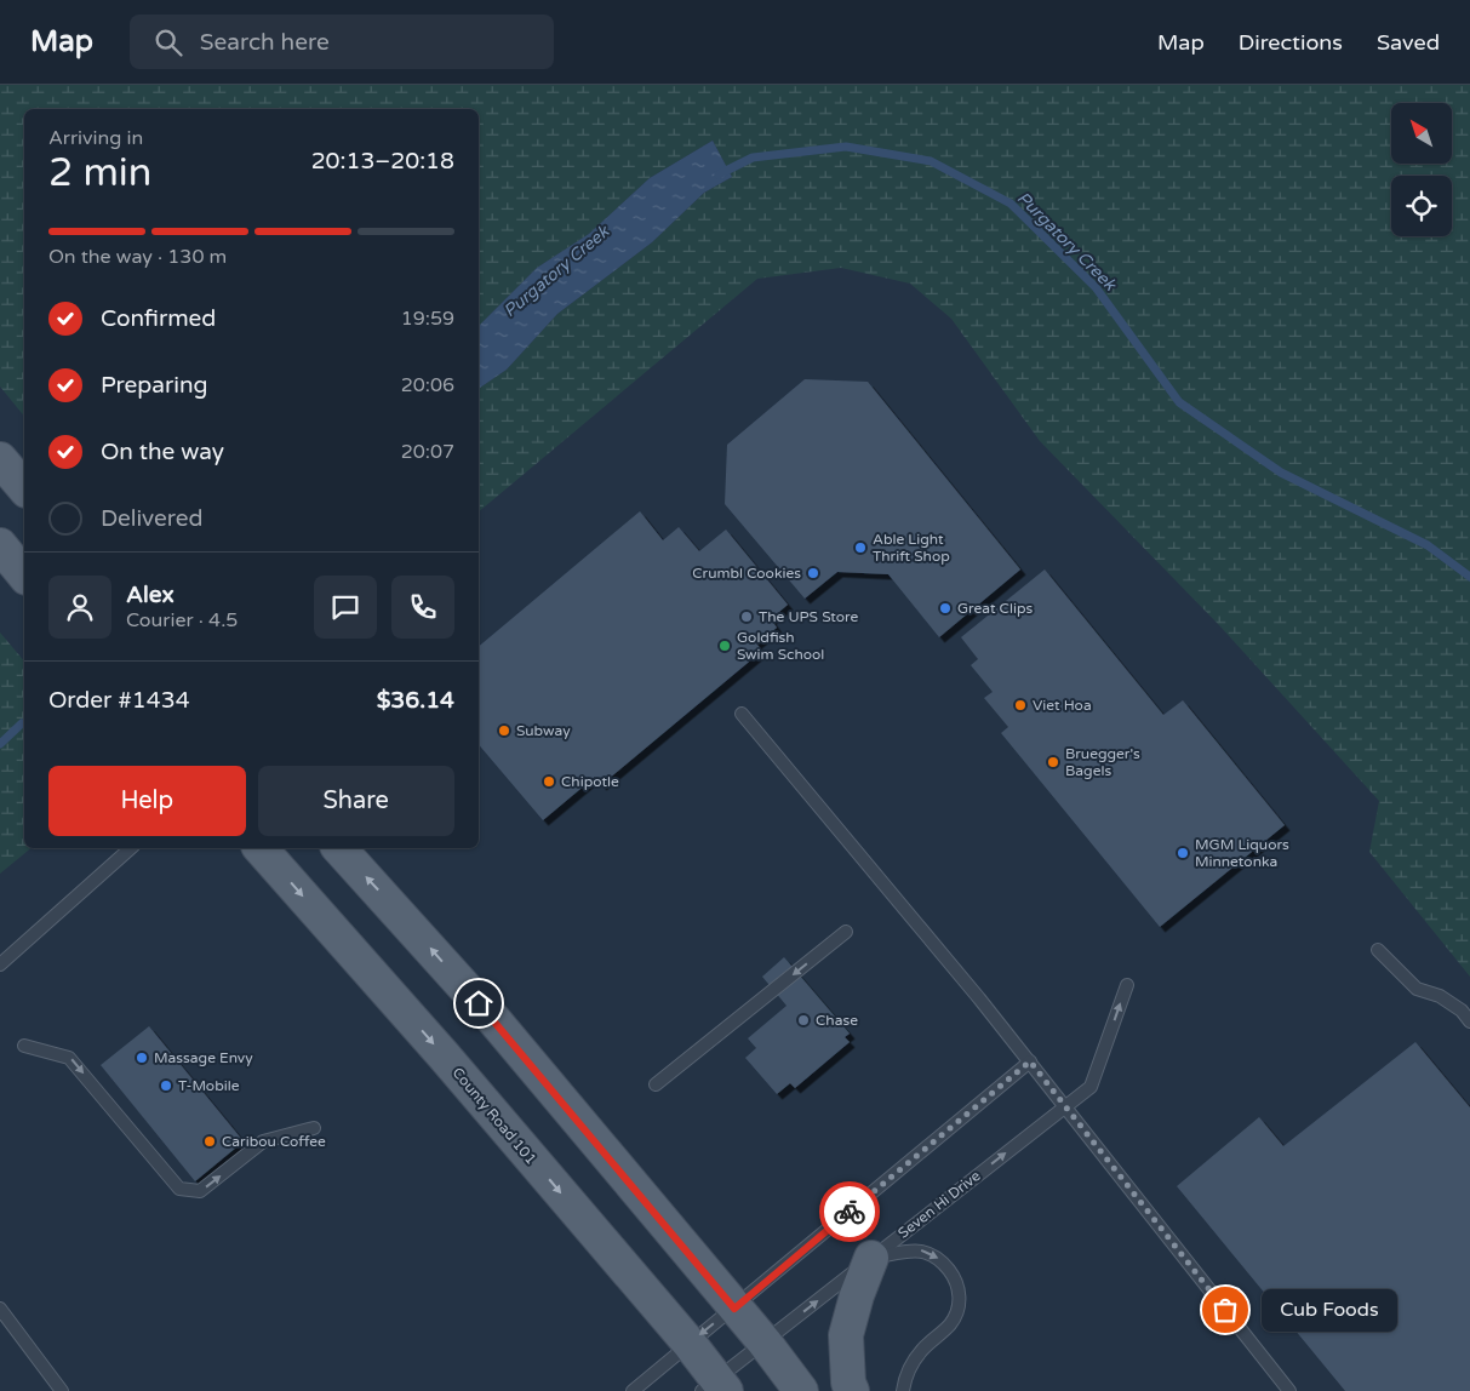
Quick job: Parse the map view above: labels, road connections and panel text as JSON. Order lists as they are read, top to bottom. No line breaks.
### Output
{"streets":{"main road":["County Road 101"],"lane":["Seven Hi Drive"]},"crossings":[["County Road 101","Seven Hi Drive"]],"water":["Purgatory Creek"],"places":["Able Light Thrift Shop","Crumbl Cookies","Great Clips","The UPS Store","Goldfish Swim School","Viet Hoa","Subway","Bruegger's Bagels","Chipotle","MGM Liquors Minnetonka","Chase","Massage Envy","T-Mobile","Caribou Coffee","Cub Foods"],"north":"top left","page":{"header":"Map","search":"Search here","nav":["Map","Directions","Saved"],"heading":["2 min","Arriving in","20:13–20:18"],"panel":["Alex","Courier · 4.5","Order #1434","$36.14"],"bar":"On the way · 130 m","list":[["Confirmed","19:59"],["Preparing","20:06"],["On the way","20:07"],"Delivered"],"buttons":["Help","Share"],"bubble":"Cub Foods"}}
